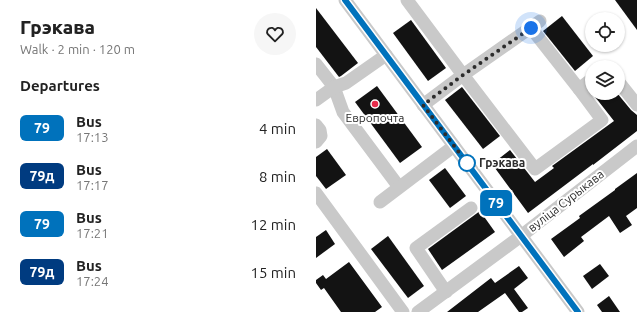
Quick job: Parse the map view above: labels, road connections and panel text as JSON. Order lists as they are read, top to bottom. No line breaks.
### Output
{"streets":{"street":["вуліца Сурыкава"]},"places":["Европочта","Грэкава"],"lines":["bus line 79"],"page":{"heading":[["Грэкава","Walk · 2 min · 120 m"],"Departures"],"on_map":"79","list":[{"mark":"79","name":"Bus","note":"17:13","value":"4 min"},{"mark":"79д","name":"Bus","note":"17:17","value":"8 min"},{"mark":"79","name":"Bus","note":"17:21","value":"12 min"},{"mark":"79д","name":"Bus","note":"17:24","value":"15 min"}]}}
